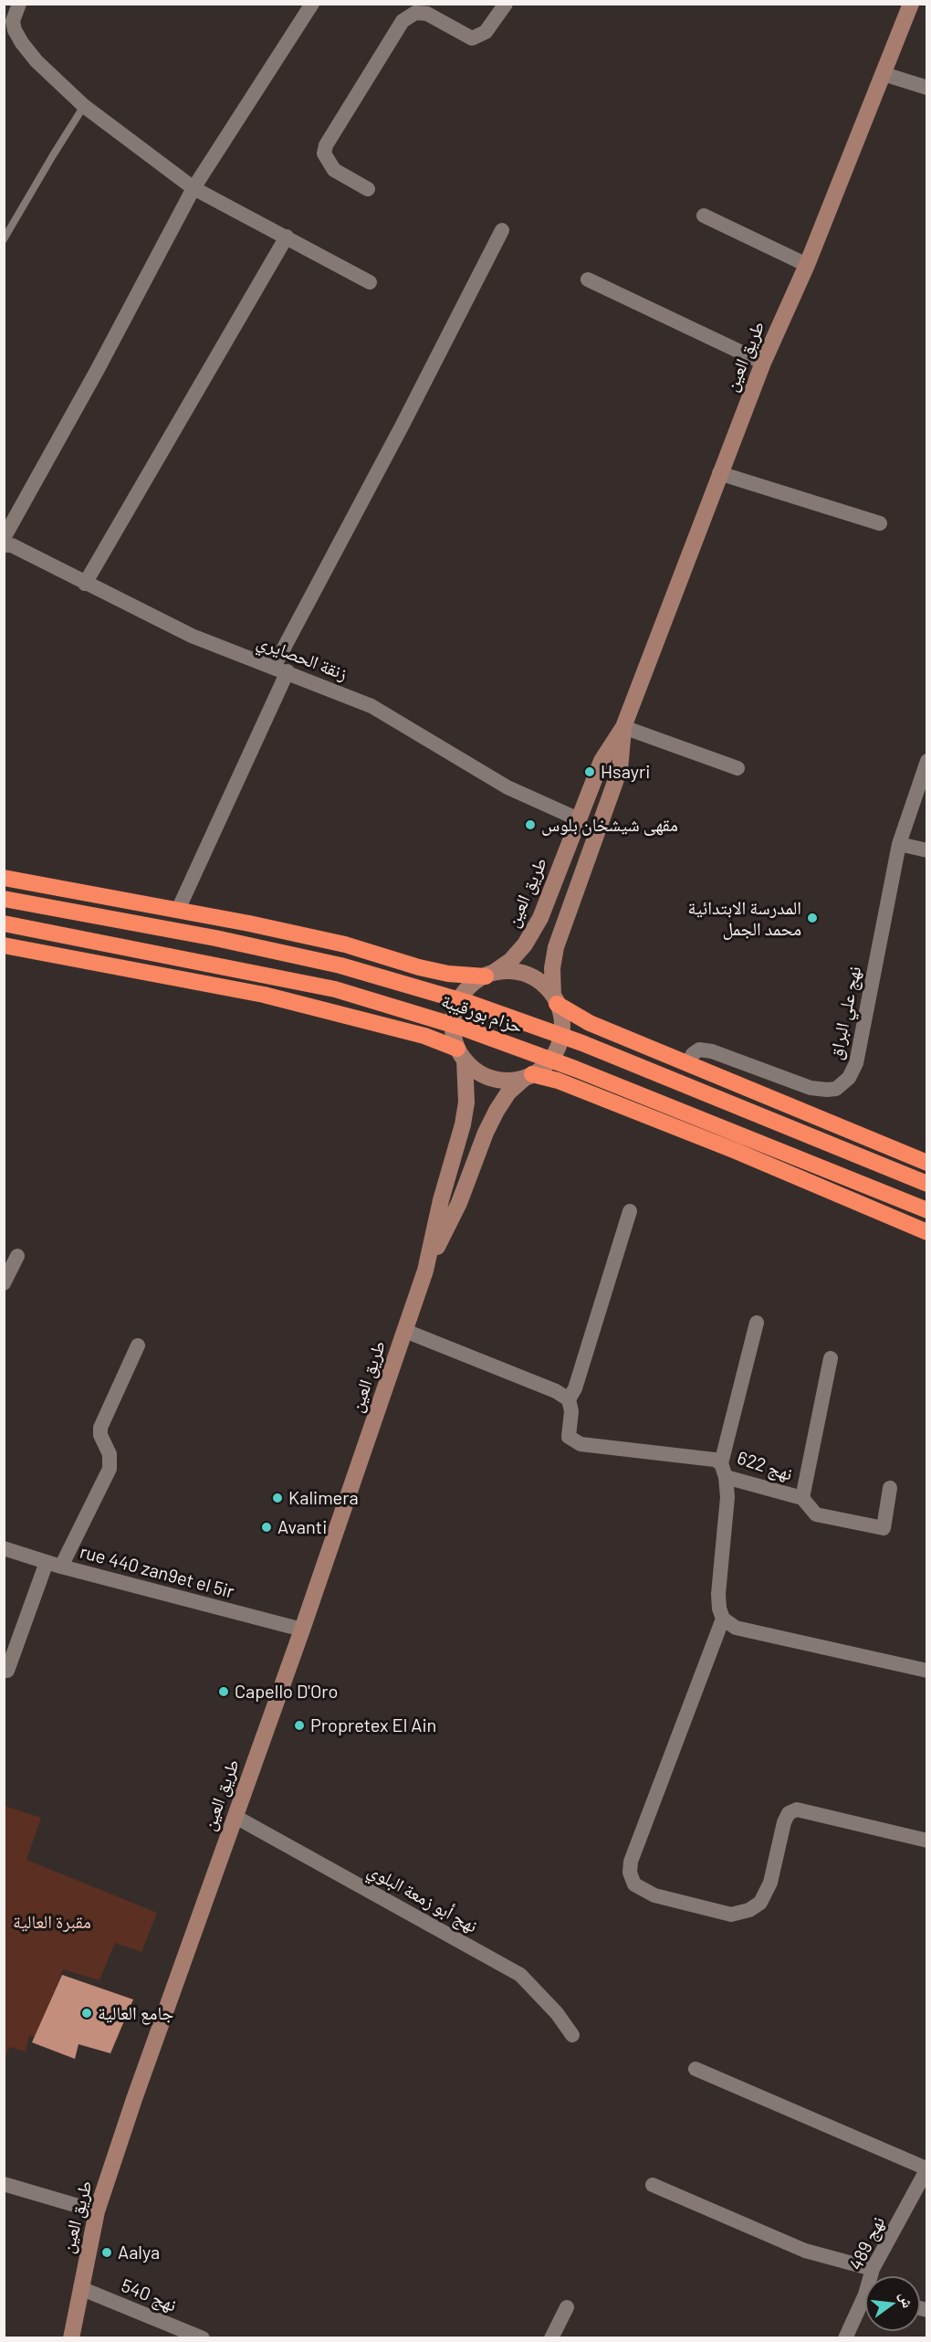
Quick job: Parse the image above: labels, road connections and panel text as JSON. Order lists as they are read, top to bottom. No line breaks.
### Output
{"streets":{"highway":["حزام بورقيبة"],"main road":["طريق العين"],"street":["زنقة الحصايري","نهج علي البراق","نهج 622","rue 440 zan9et el 5ir","نهج أبو زمعة البلوي","نهج 489","نهج 540"]},"crossings":[["طريق العين","زنقة الحصايري"],["طريق العين","rue 440 zan9et el 5ir"],["طريق العين","نهج أبو زمعة البلوي"],["طريق العين","نهج 540"]],"parks":["مقبرة العالية"],"places":["Hsayri","مقهى شيشخان بلوس","المدرسة الابتدائية محمد الجمل","Kalimera","Avanti","Capello D'Oro","Propretex El Ain","جامع العالية","Aalya"],"north":"right"}
